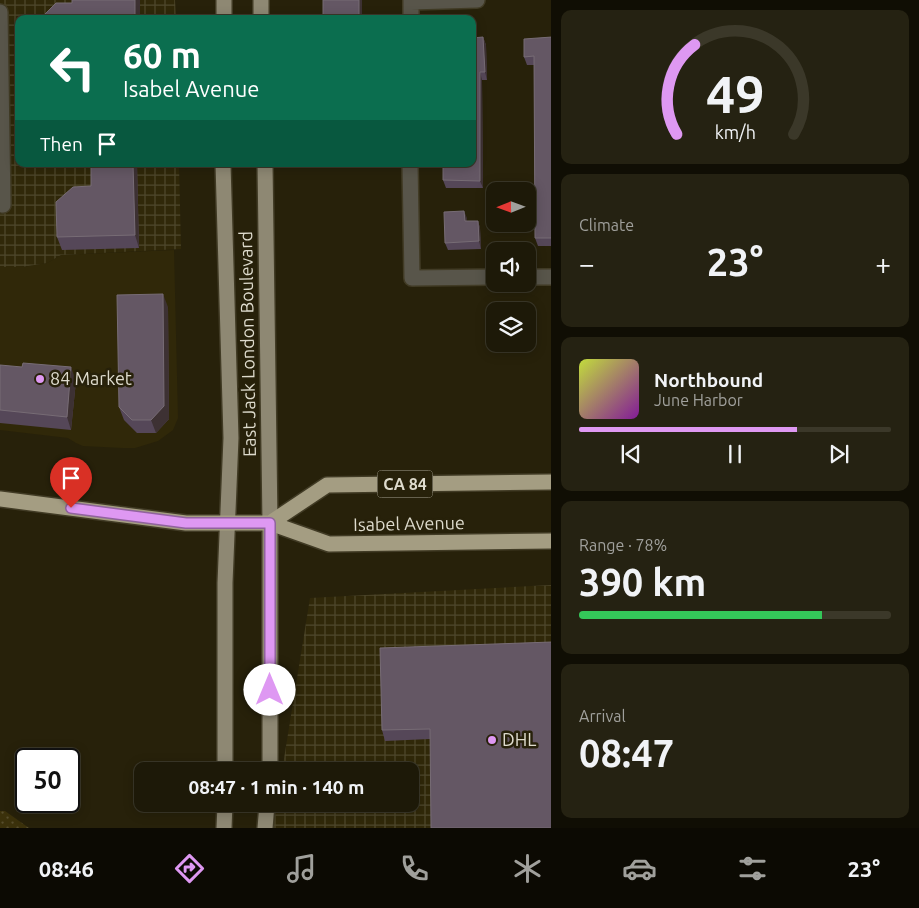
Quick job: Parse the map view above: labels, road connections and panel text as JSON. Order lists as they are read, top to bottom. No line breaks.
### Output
{"streets":{"highway":["CA 84","Isabel Avenue"],"main road":["East Jack London Boulevard"]},"crossings":[["East Jack London Boulevard","CA 84"],["East Jack London Boulevard","Isabel Avenue"],["CA 84","Isabel Avenue"]],"places":["84 Market","DHL"],"north":"left","page":{"turn":["60 m","Isabel Avenue"],"then":"Then","tile":["Climate",["Range · 78%","390 km"],["Arrival","08:47"]],"heat":["−","23°","+"],"song":["Northbound","June Harbor"],"limit":"50","trip":"08:47 · 1 min · 140 m","tabs":["08:46","23°"],"gauge":["49","km/h"]}}
